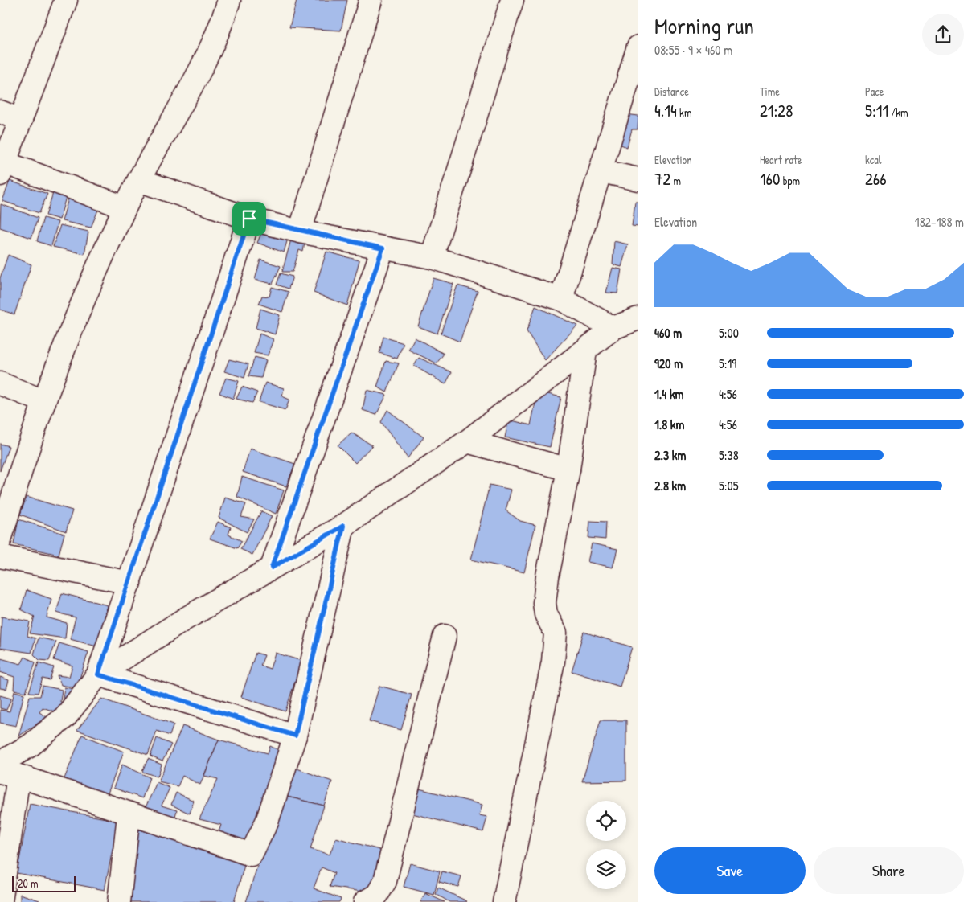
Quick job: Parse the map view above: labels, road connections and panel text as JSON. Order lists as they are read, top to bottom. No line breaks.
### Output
{"scale_bar":"20 m","page":{"heading":["Morning run","08:55 · 9 × 460 m"],"stats":[["Distance","4.14 km"],["Time","21:28"],["Pace","5:11 /km"],["Elevation","72 m"],["Heart rate","160 bpm"],["kcal","266"]],"chart":["Elevation","182–188 m"],"list":[{"name":"460 m","note":"5:00"},{"name":"920 m","note":"5:19"},{"name":"1.4 km","note":"4:56"},{"name":"1.8 km","note":"4:56"},{"name":"2.3 km","note":"5:38"},{"name":"2.8 km","note":"5:05"}],"buttons":["Save","Share"],"scale":"20 m"}}
